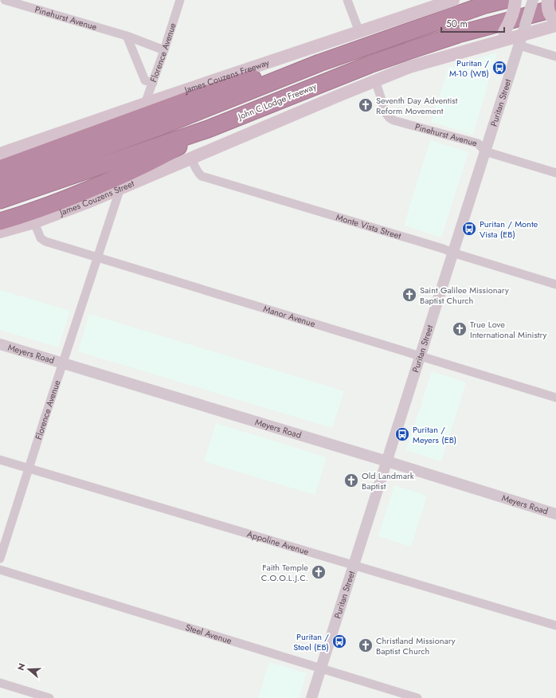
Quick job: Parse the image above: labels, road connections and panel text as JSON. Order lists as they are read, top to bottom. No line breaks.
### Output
{"streets":{"highway":["John C Lodge Freeway"],"main road":["James Couzens Freeway","James Couzens Street"],"street":["Pinehurst Avenue","Florence Avenue","Puritan Street","Monte Vista Street","Manor Avenue","Meyers Road","Appoline Avenue","Steel Avenue"]},"crossings":[["Pinehurst Avenue","Florence Avenue"],["Pinehurst Avenue","Puritan Street"],["Florence Avenue","James Couzens Freeway"],["Florence Avenue","James Couzens Street"],["Florence Avenue","Manor Avenue"],["Florence Avenue","Meyers Road"],["Florence Avenue","Appoline Avenue"],["Puritan Street","Monte Vista Street"],["Puritan Street","Manor Avenue"],["Puritan Street","Meyers Road"],["Puritan Street","Appoline Avenue"],["Puritan Street","Steel Avenue"],["James Couzens Street","Monte Vista Street"],["James Couzens Street","Manor Avenue"]],"places":{"bus stop":["Puritan / M-10 (WB)","Puritan / Monte Vista (EB)","Puritan / Meyers (EB)","Puritan / Steel (EB)"],"church":["Seventh Day Adventist Reform Movement","Saint Galilee Missionary Baptist Church","True Love International Ministry","Old Landmark Baptist","Faith Temple C.O.O.L.J.C.","Christland Missionary Baptist Church"]},"scale_bar":"50 m","north":"left"}
